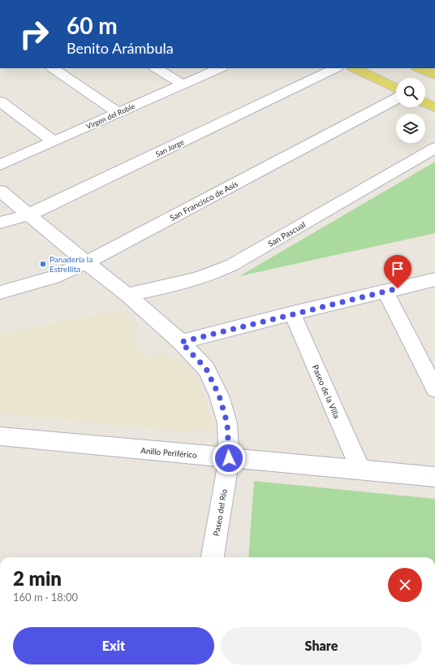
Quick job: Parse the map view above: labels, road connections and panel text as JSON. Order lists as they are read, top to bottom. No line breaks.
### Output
{"streets":{"street":["Virgen del Roble","San Jorge","San Francisco de Asís","San Pascual","Paseo de la Villa","Anillo Periférico","Paseo del Río"]},"crossings":[["San Jorge","Paseo del Río"],["San Francisco de Asís","Paseo del Río"],["San Pascual","Paseo del Río"],["Paseo de la Villa","Anillo Periférico"],["Anillo Periférico","Paseo del Río"]],"places":["Panadería la Estrellita"],"page":{"turn":["60 m","Benito Arámbula"],"heading":["2 min","160 m · 18:00"],"buttons":["Exit","Share"]}}
